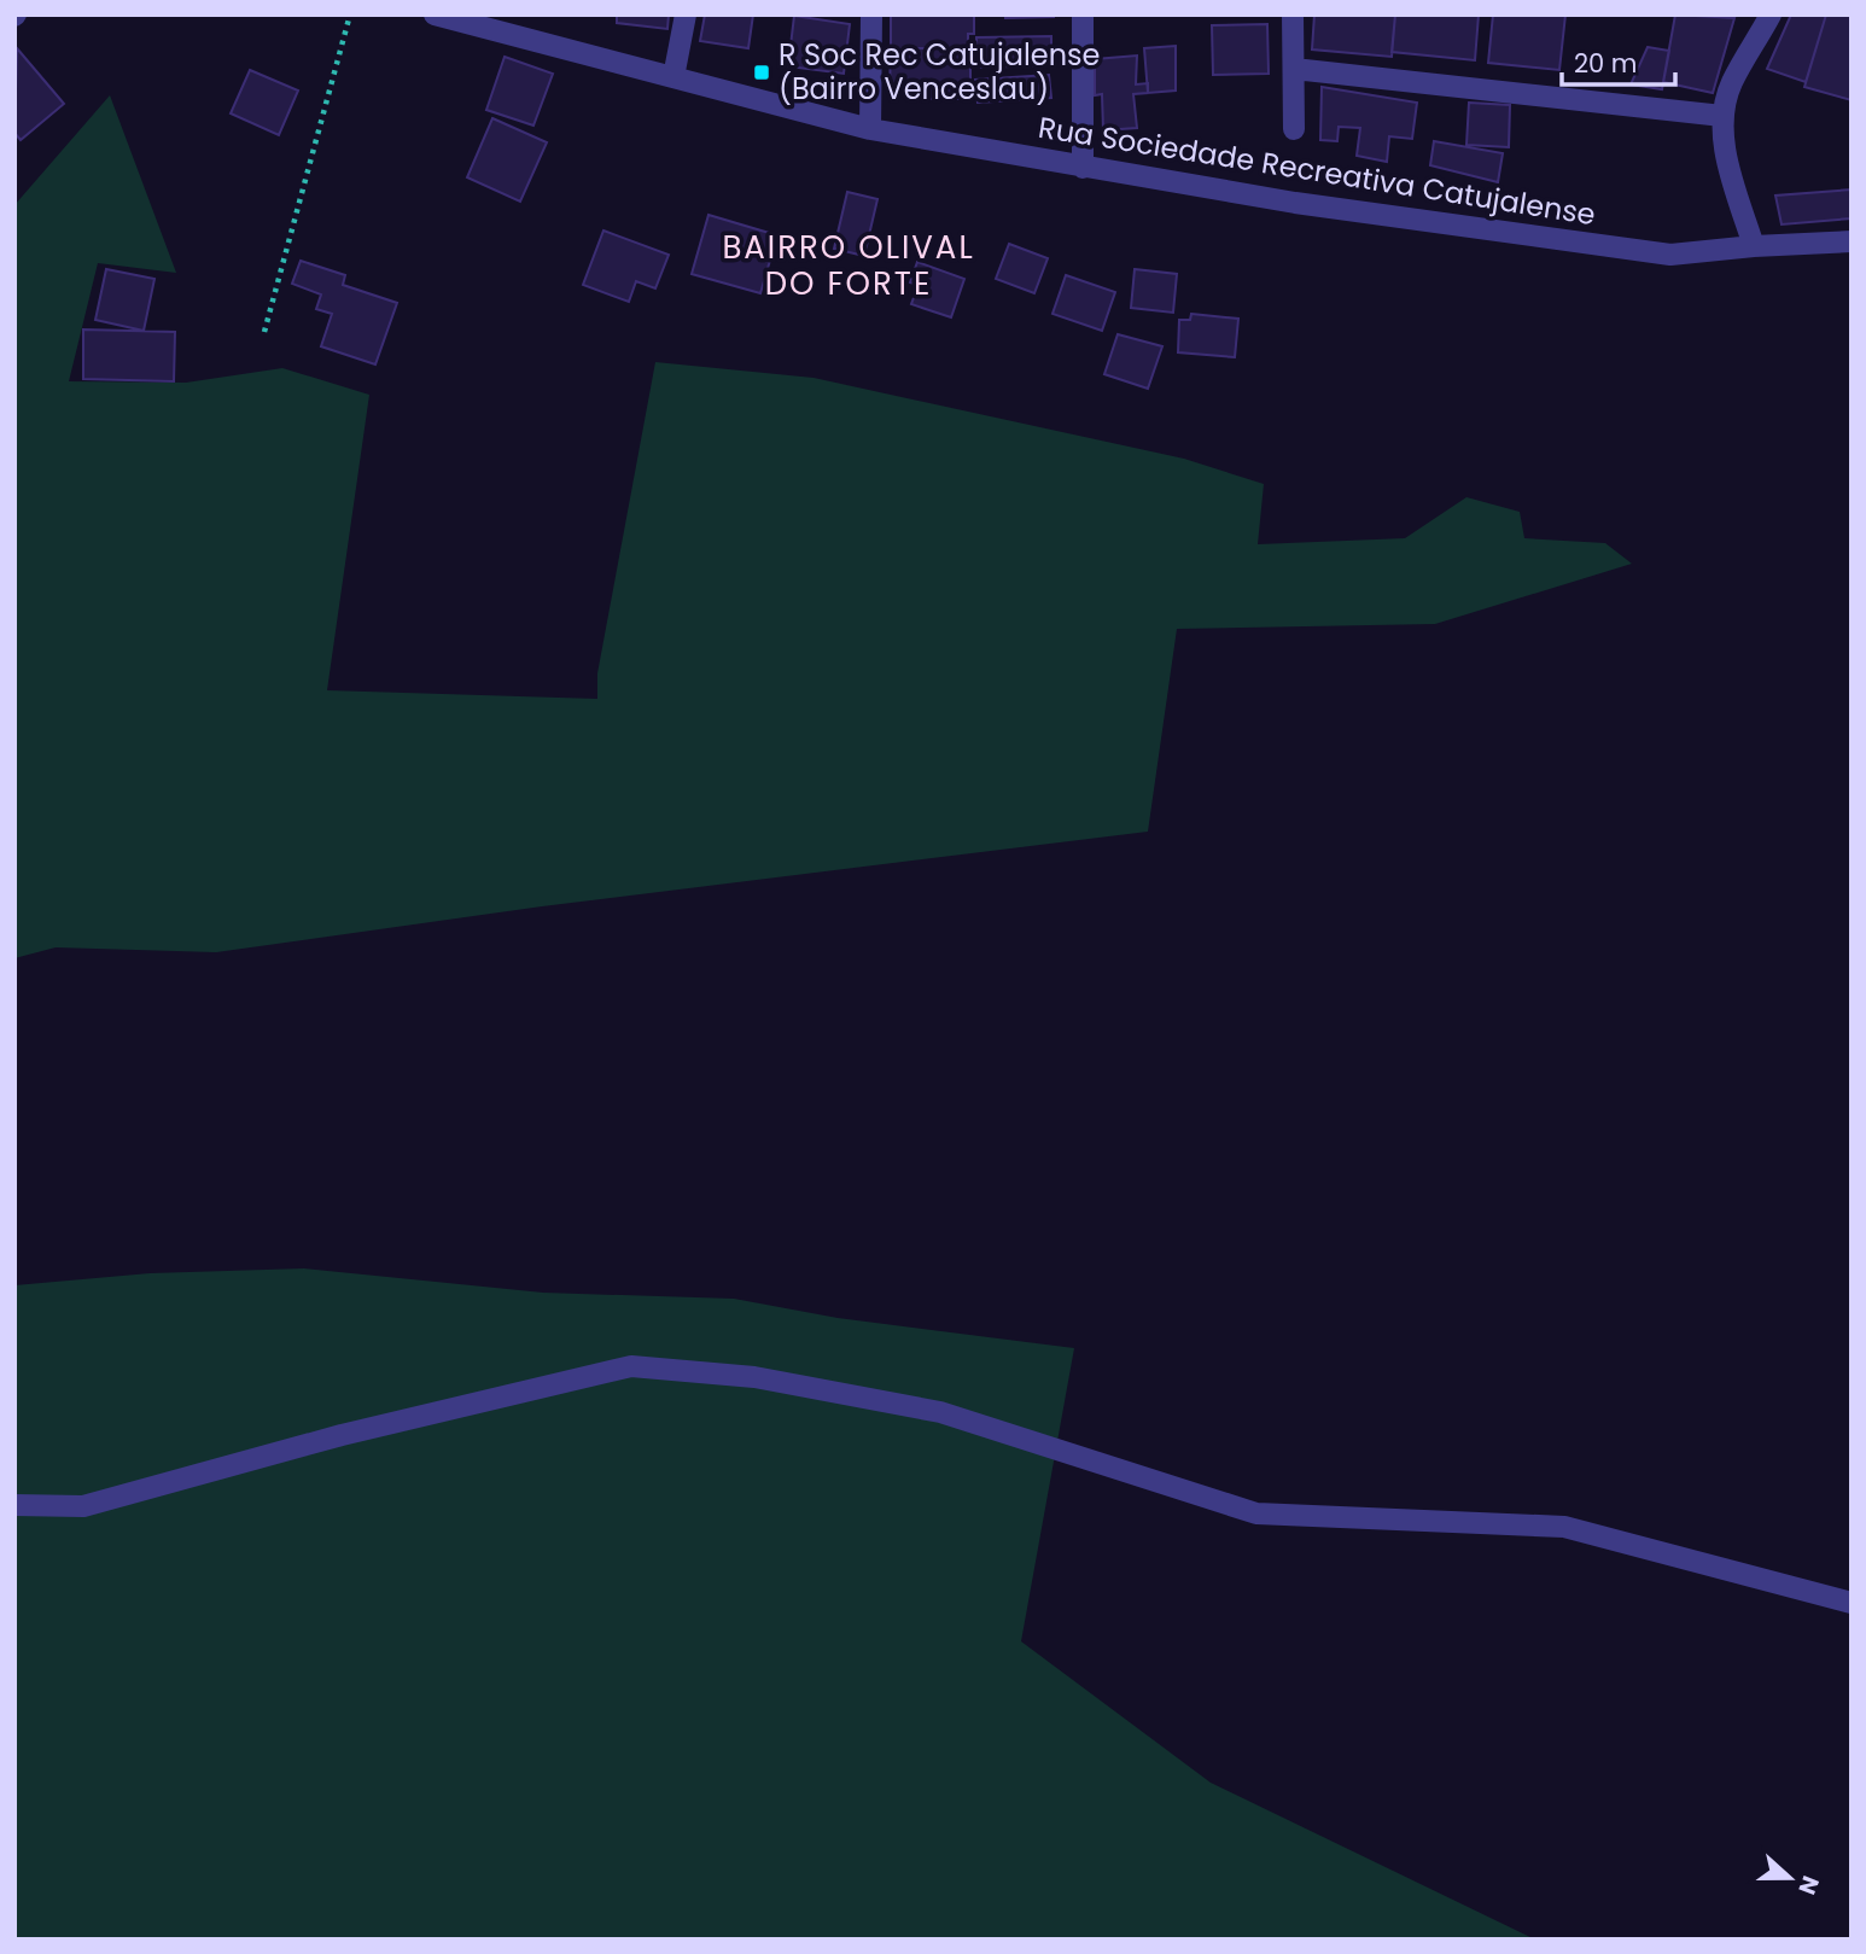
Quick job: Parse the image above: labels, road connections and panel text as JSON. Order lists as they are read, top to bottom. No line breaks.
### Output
{"streets":{"street":["Rua Sociedade Recreativa Catujalense"]},"districts":["BAIRRO OLIVAL DO FORTE"],"places":{"transit":["R Soc Rec Catujalense (Bairro Venceslau)"]},"scale_bar":"20 m","north":"right"}
